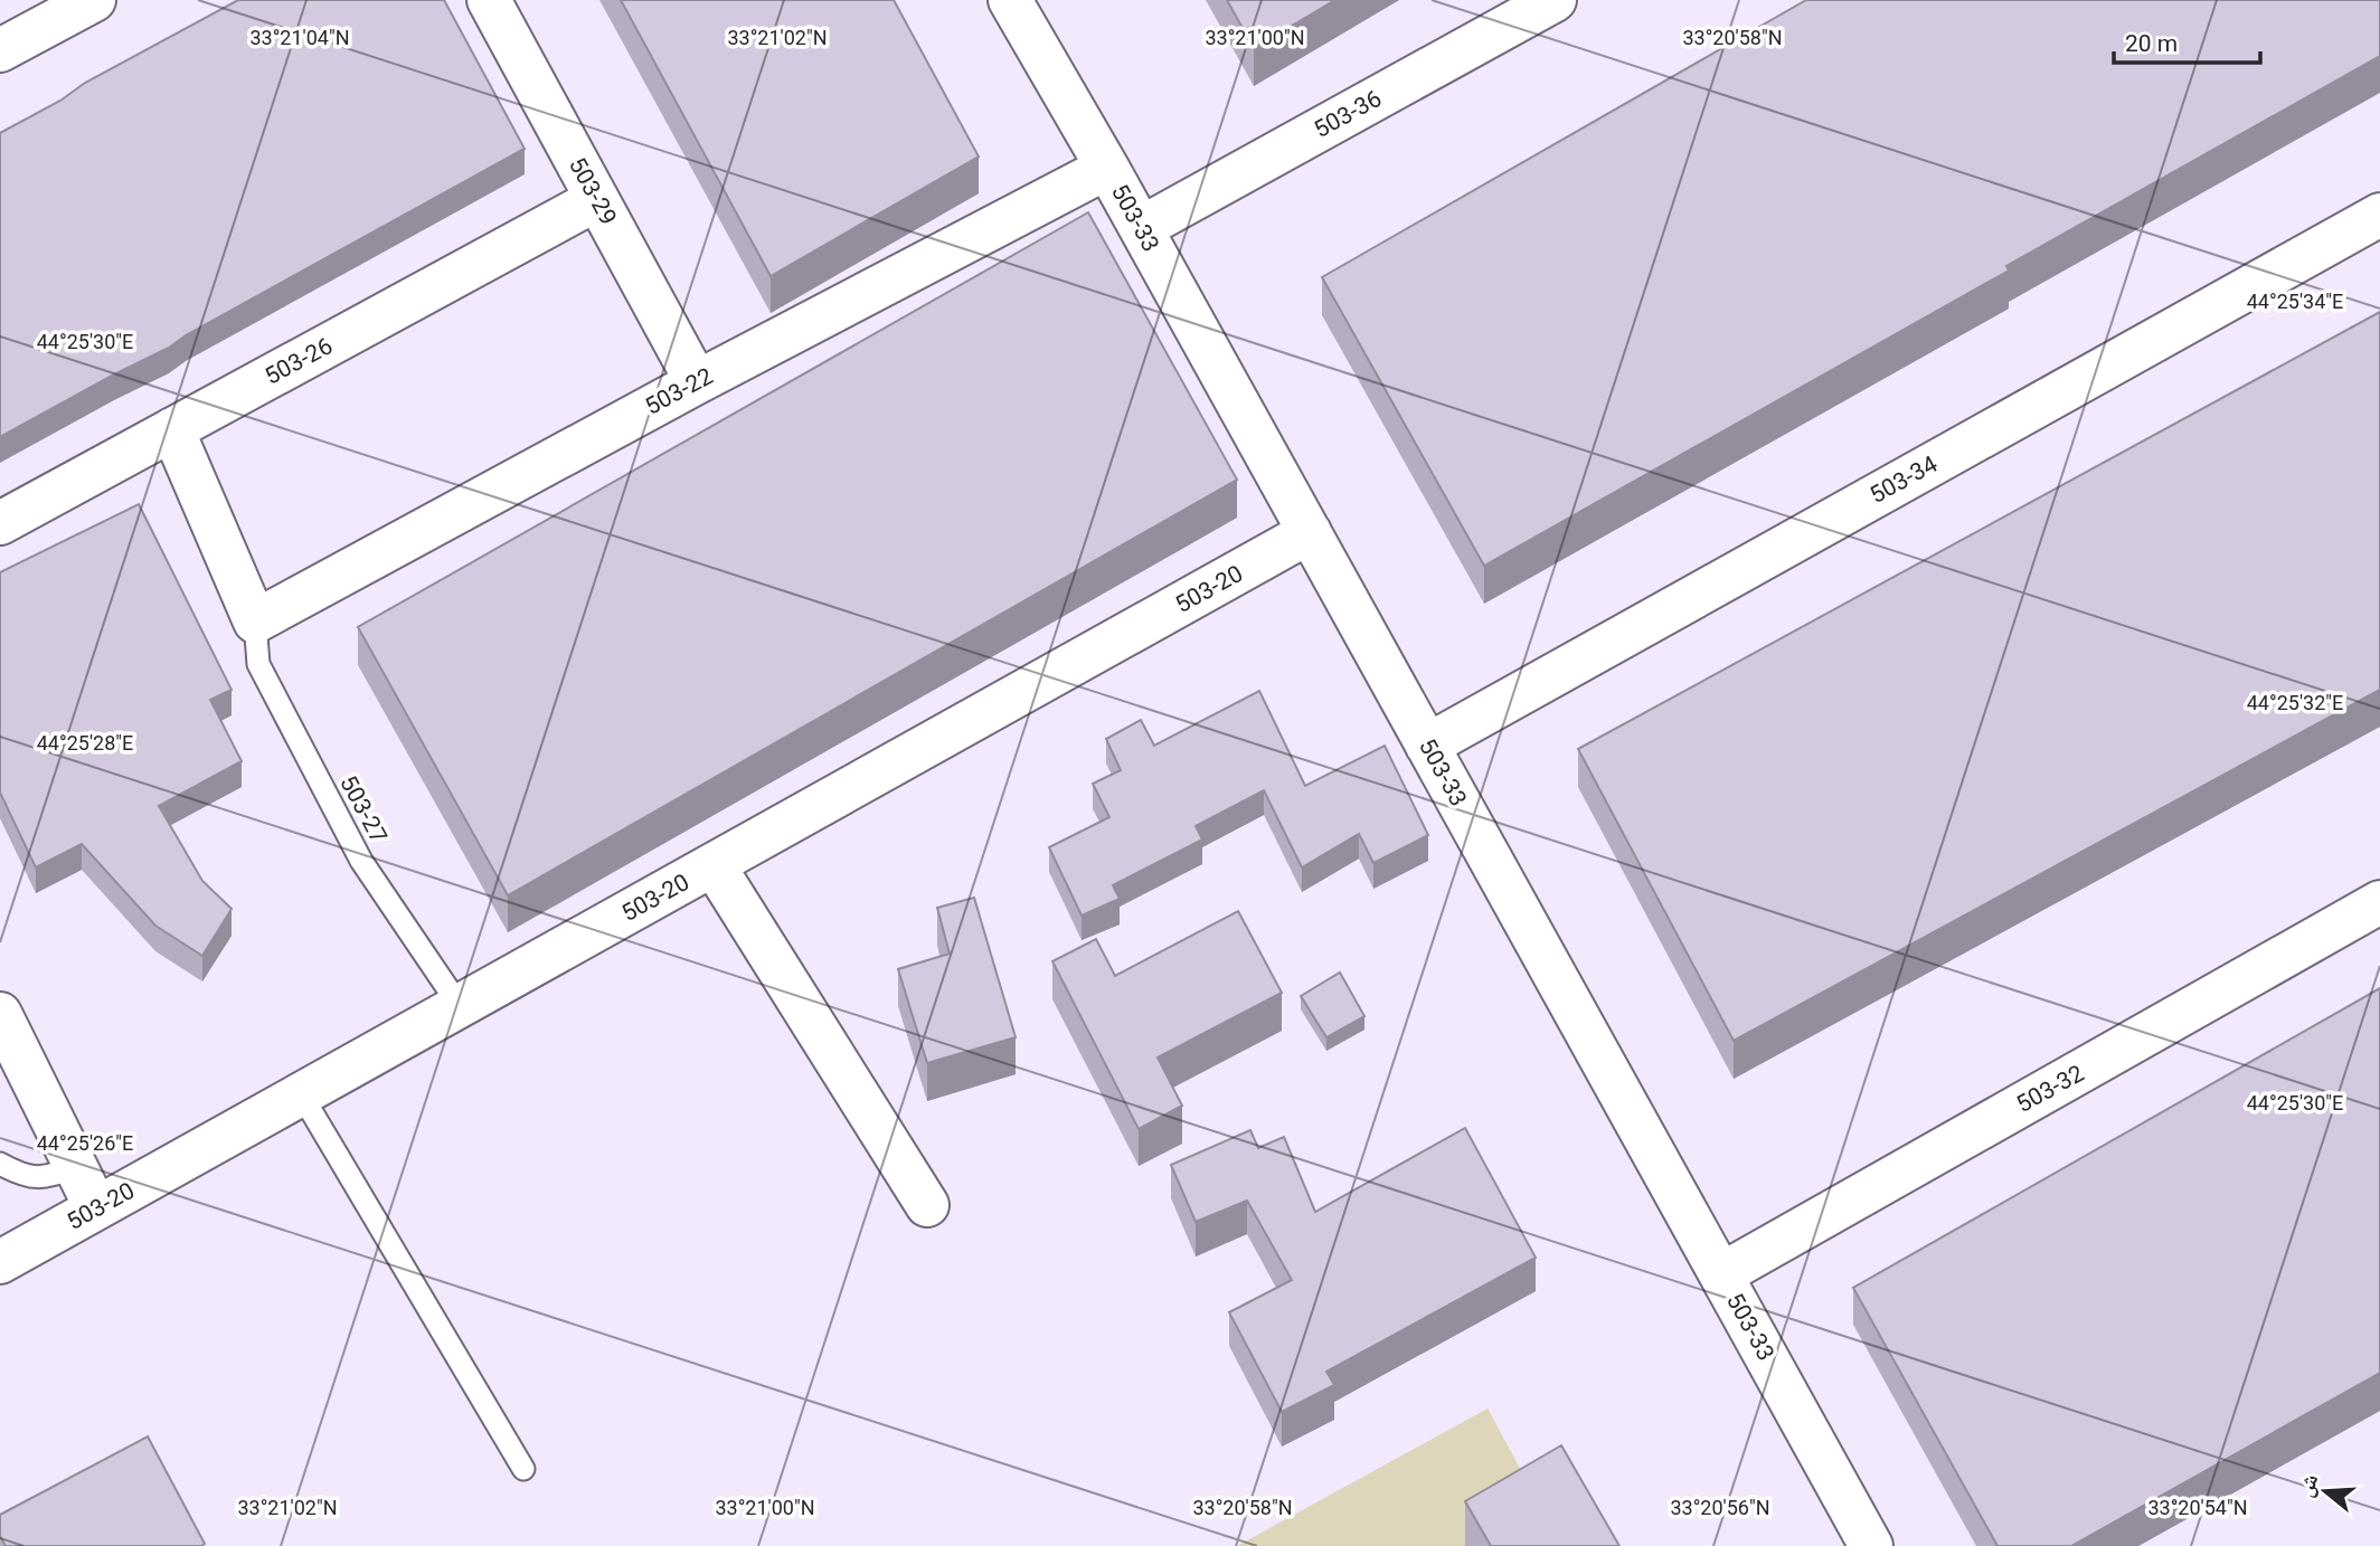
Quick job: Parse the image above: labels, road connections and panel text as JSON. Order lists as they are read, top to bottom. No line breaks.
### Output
{"streets":{"street":["503-36","503-29","503-33","503-26","503-22","503-34","503-20","503-32"],"lane":["503-27"]},"crossings":[["503-36","503-33"],["503-29","503-26"],["503-29","503-22"],["503-33","503-22"],["503-33","503-34"],["503-33","503-20"],["503-33","503-32"],["503-22","503-27"],["503-20","503-27"]],"scale_bar":"20 m","north":"left","coordinates":["33°21'04\"N","33°21'02\"N","33°21'00\"N","33°20'58\"N","44°25'34\"E","44°25'30\"E","44°25'32\"E","44°25'28\"E","44°25'26\"E","33°20'56\"N","33°20'54\"N"]}
